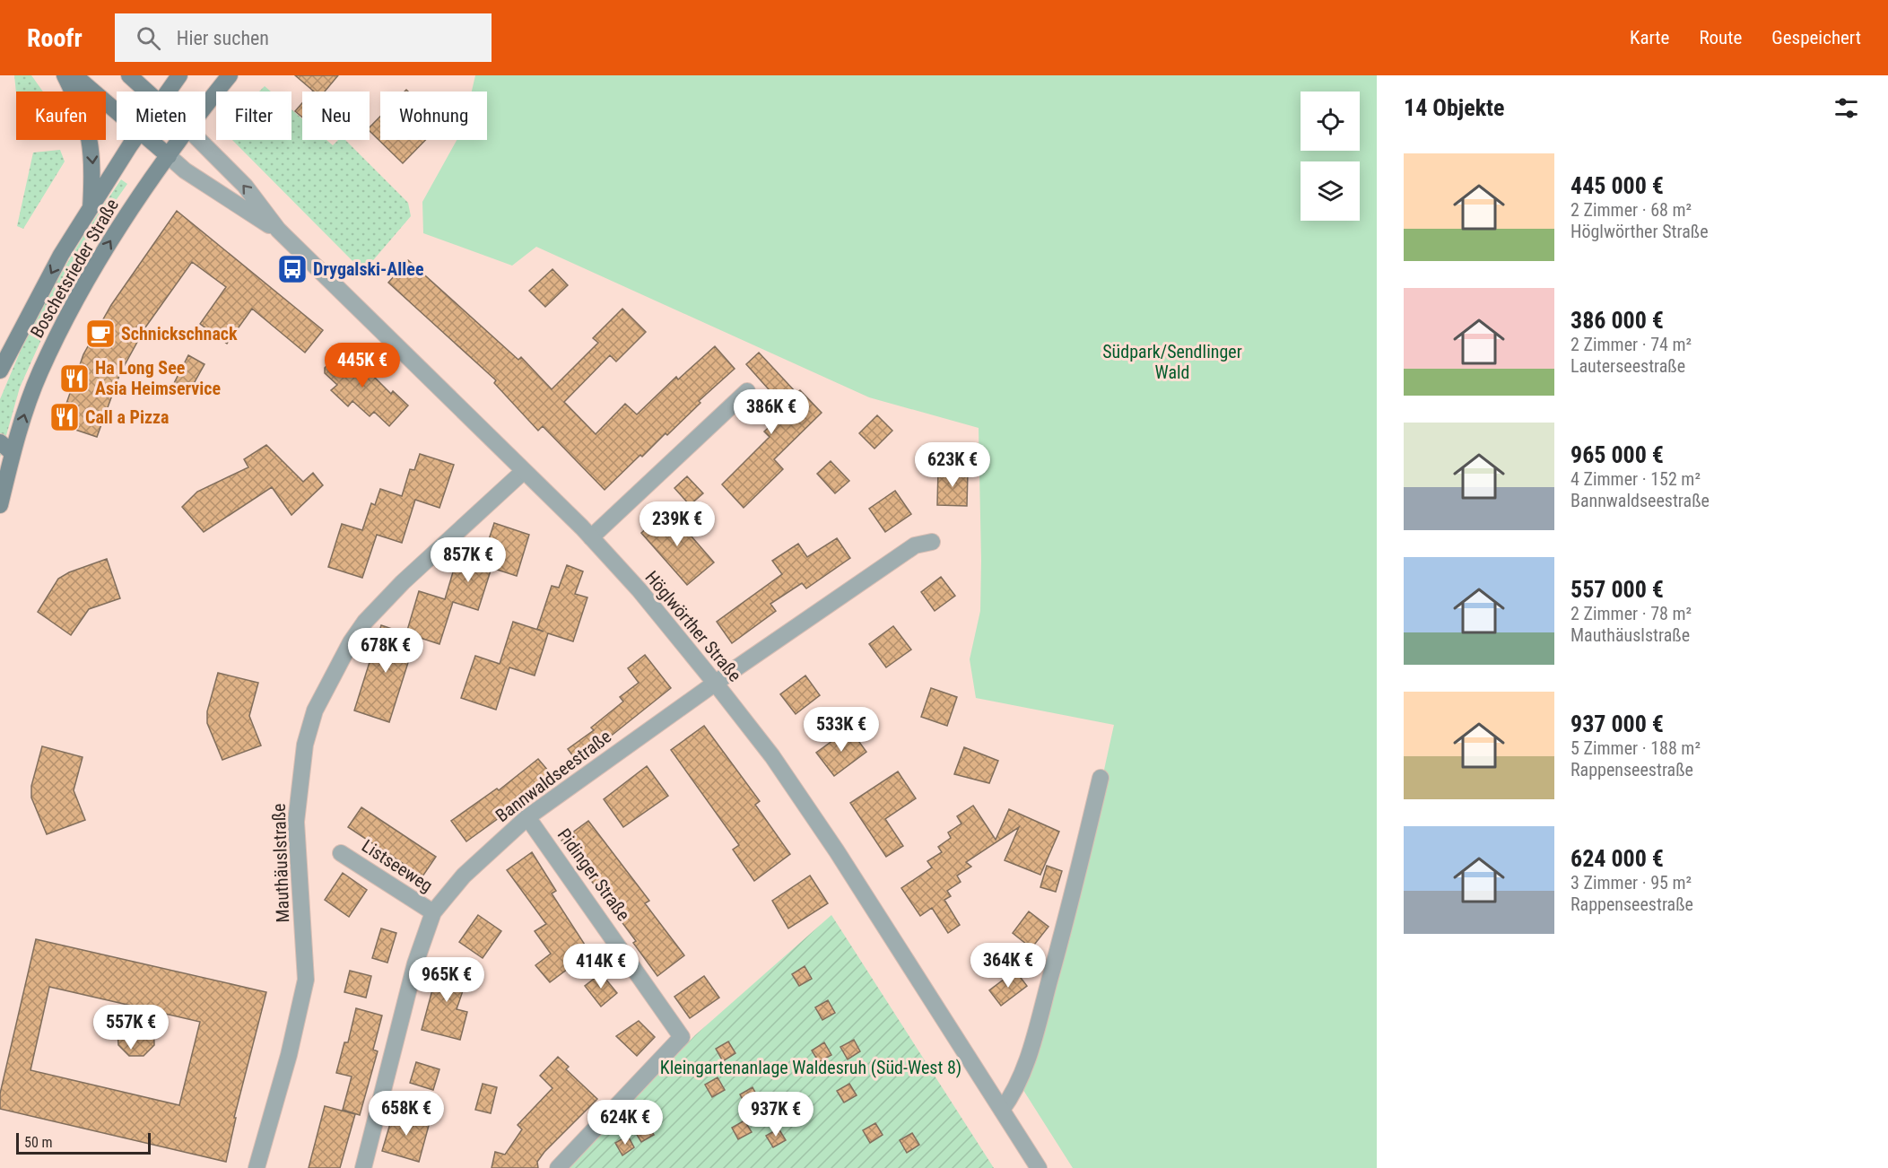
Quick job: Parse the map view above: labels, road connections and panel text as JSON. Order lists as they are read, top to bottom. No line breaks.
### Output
{"streets":{"main road":["Boschetsrieder Straße"],"street":["Höglwörther Straße","Bannwaldseestraße","Mauthäuslstraße","Listseeweg","Pidinger Straße"]},"crossings":[["Boschetsrieder Straße","Höglwörther Straße"],["Höglwörther Straße","Bannwaldseestraße"],["Höglwörther Straße","Mauthäuslstraße"],["Bannwaldseestraße","Listseeweg"],["Bannwaldseestraße","Pidinger Straße"]],"parks":["Südpark/Sendlinger Wald","Kleingartenanlage Waldesruh (Süd-West 8)"],"places":{"bus stop":["Drygalski-Allee"],"cafe":["Schnickschnack"],"restaurant":["Ha Long See Asia Heimservice","Call a Pizza"]},"scale_bar":"50 m","page":{"header":"Roofr","search":"Hier suchen","nav":["Karte","Route","Gespeichert"],"heading":"14 Objekte","chip":["Kaufen","Mieten","Filter","Neu","Wohnung"],"list":[{"name":"445 000 €","note":"2 Zimmer · 68 m² · Höglwörther Straße"},{"name":"386 000 €","note":"2 Zimmer · 74 m² · Lauterseestraße"},{"name":"965 000 €","note":"4 Zimmer · 152 m² · Bannwaldseestraße"},{"name":"557 000 €","note":"2 Zimmer · 78 m² · Mauthäuslstraße"},{"name":"937 000 €","note":"5 Zimmer · 188 m² · Rappenseestraße"},{"name":"624 000 €","note":"3 Zimmer · 95 m² · Rappenseestraße"}],"price":["445K €","386K €","623K €","239K €","857K €","678K €","533K €","364K €","414K €","965K €","557K €","658K €","937K €","624K €"],"scale":"50 m"}}
